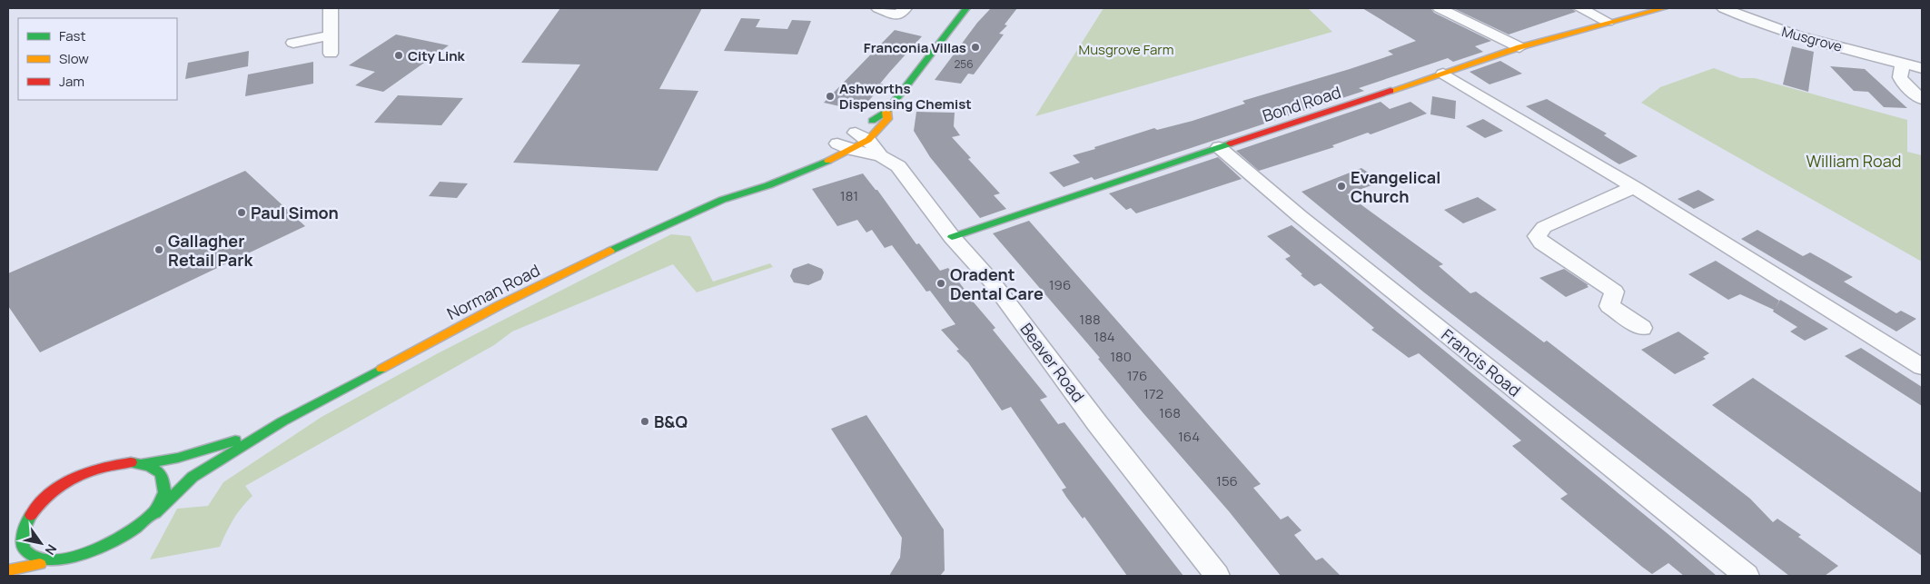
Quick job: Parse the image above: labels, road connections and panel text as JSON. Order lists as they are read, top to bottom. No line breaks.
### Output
{"streets":{"main road":["Bond Road","Norman Road"],"street":["Musgrove","Beaver Road","Francis Road"]},"crossings":[["Bond Road","Beaver Road"],["Bond Road","Francis Road"],["Norman Road","Beaver Road"]],"parks":["Musgrove Farm","William Road"],"places":["Franconia Villas","City Link","Ashworths Dispensing Chemist","Evangelical Church","Paul Simon","Gallagher Retail Park","Oradent Dental Care","B&Q"],"house_numbers":["256","181","196","188","184","180","176","172","168","164","156"],"legend":["Fast","Slow","Jam"],"north":"bottom right"}
